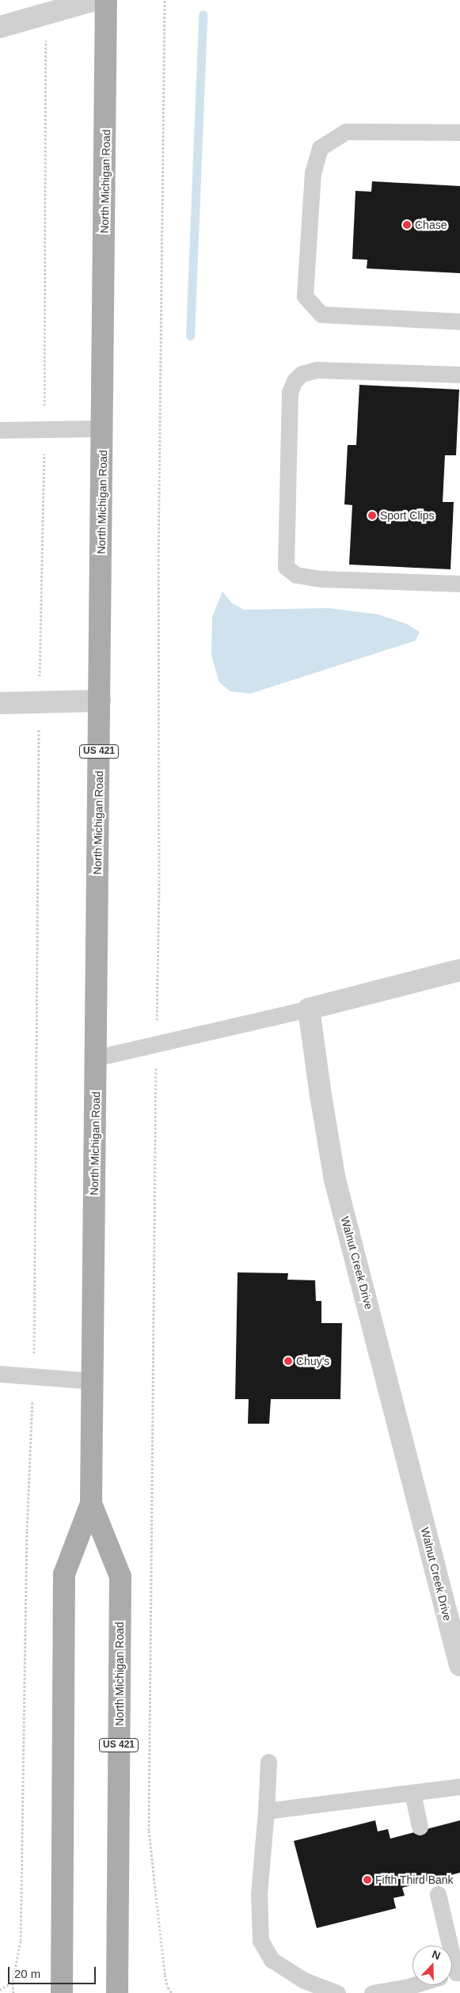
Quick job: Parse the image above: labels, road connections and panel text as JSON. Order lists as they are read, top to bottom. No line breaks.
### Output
{"streets":{"main road":["North Michigan Road","US 421"],"street":["Walnut Creek Drive"]},"places":["Chase","Sport Clips","Chuy's","Fifth Third Bank"],"scale_bar":"20 m","north":"top"}
